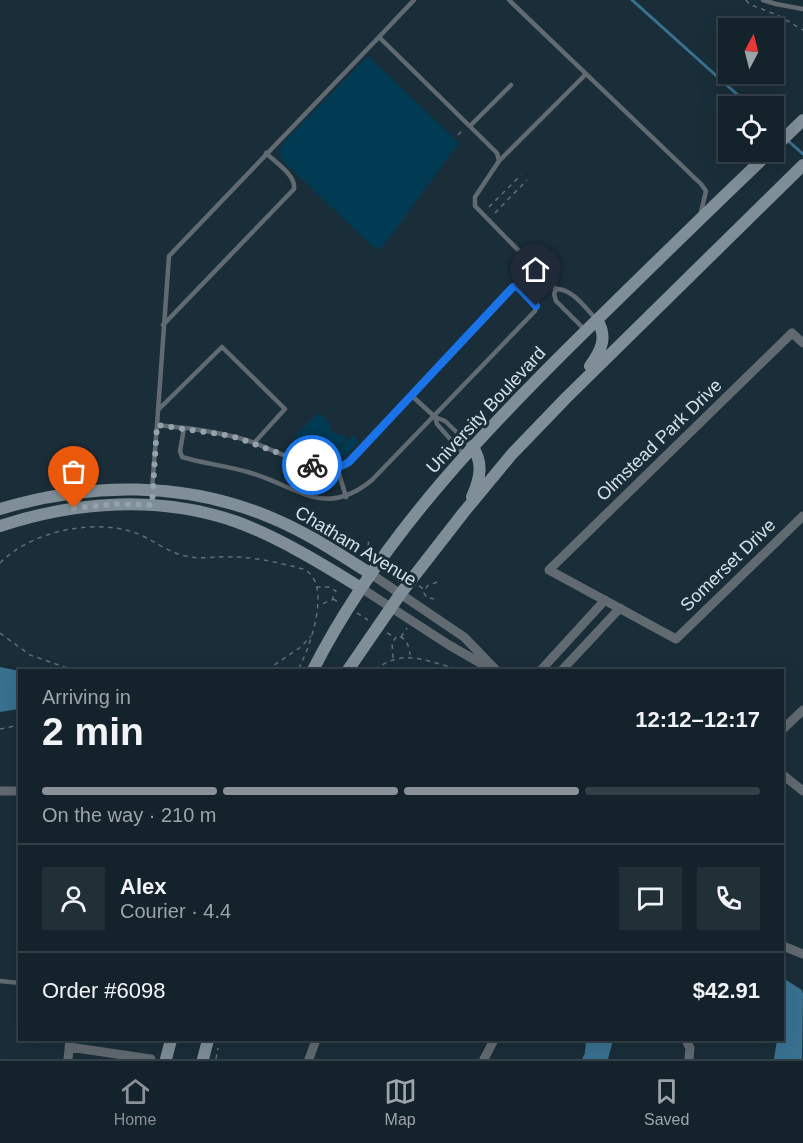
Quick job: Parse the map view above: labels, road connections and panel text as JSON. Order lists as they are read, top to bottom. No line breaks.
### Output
{"streets":{"main road":["University Boulevard","Chatham Avenue"],"street":["Olmstead Park Drive","Somerset Drive"]},"crossings":[["University Boulevard","Chatham Avenue"]],"north":"top","page":{"heading":["2 min","Arriving in","12:12–12:17"],"panel":["Alex","Courier · 4.4","Order #6098","$42.91"],"bar":"On the way · 210 m","tabs":["Home","Map","Saved"]}}
